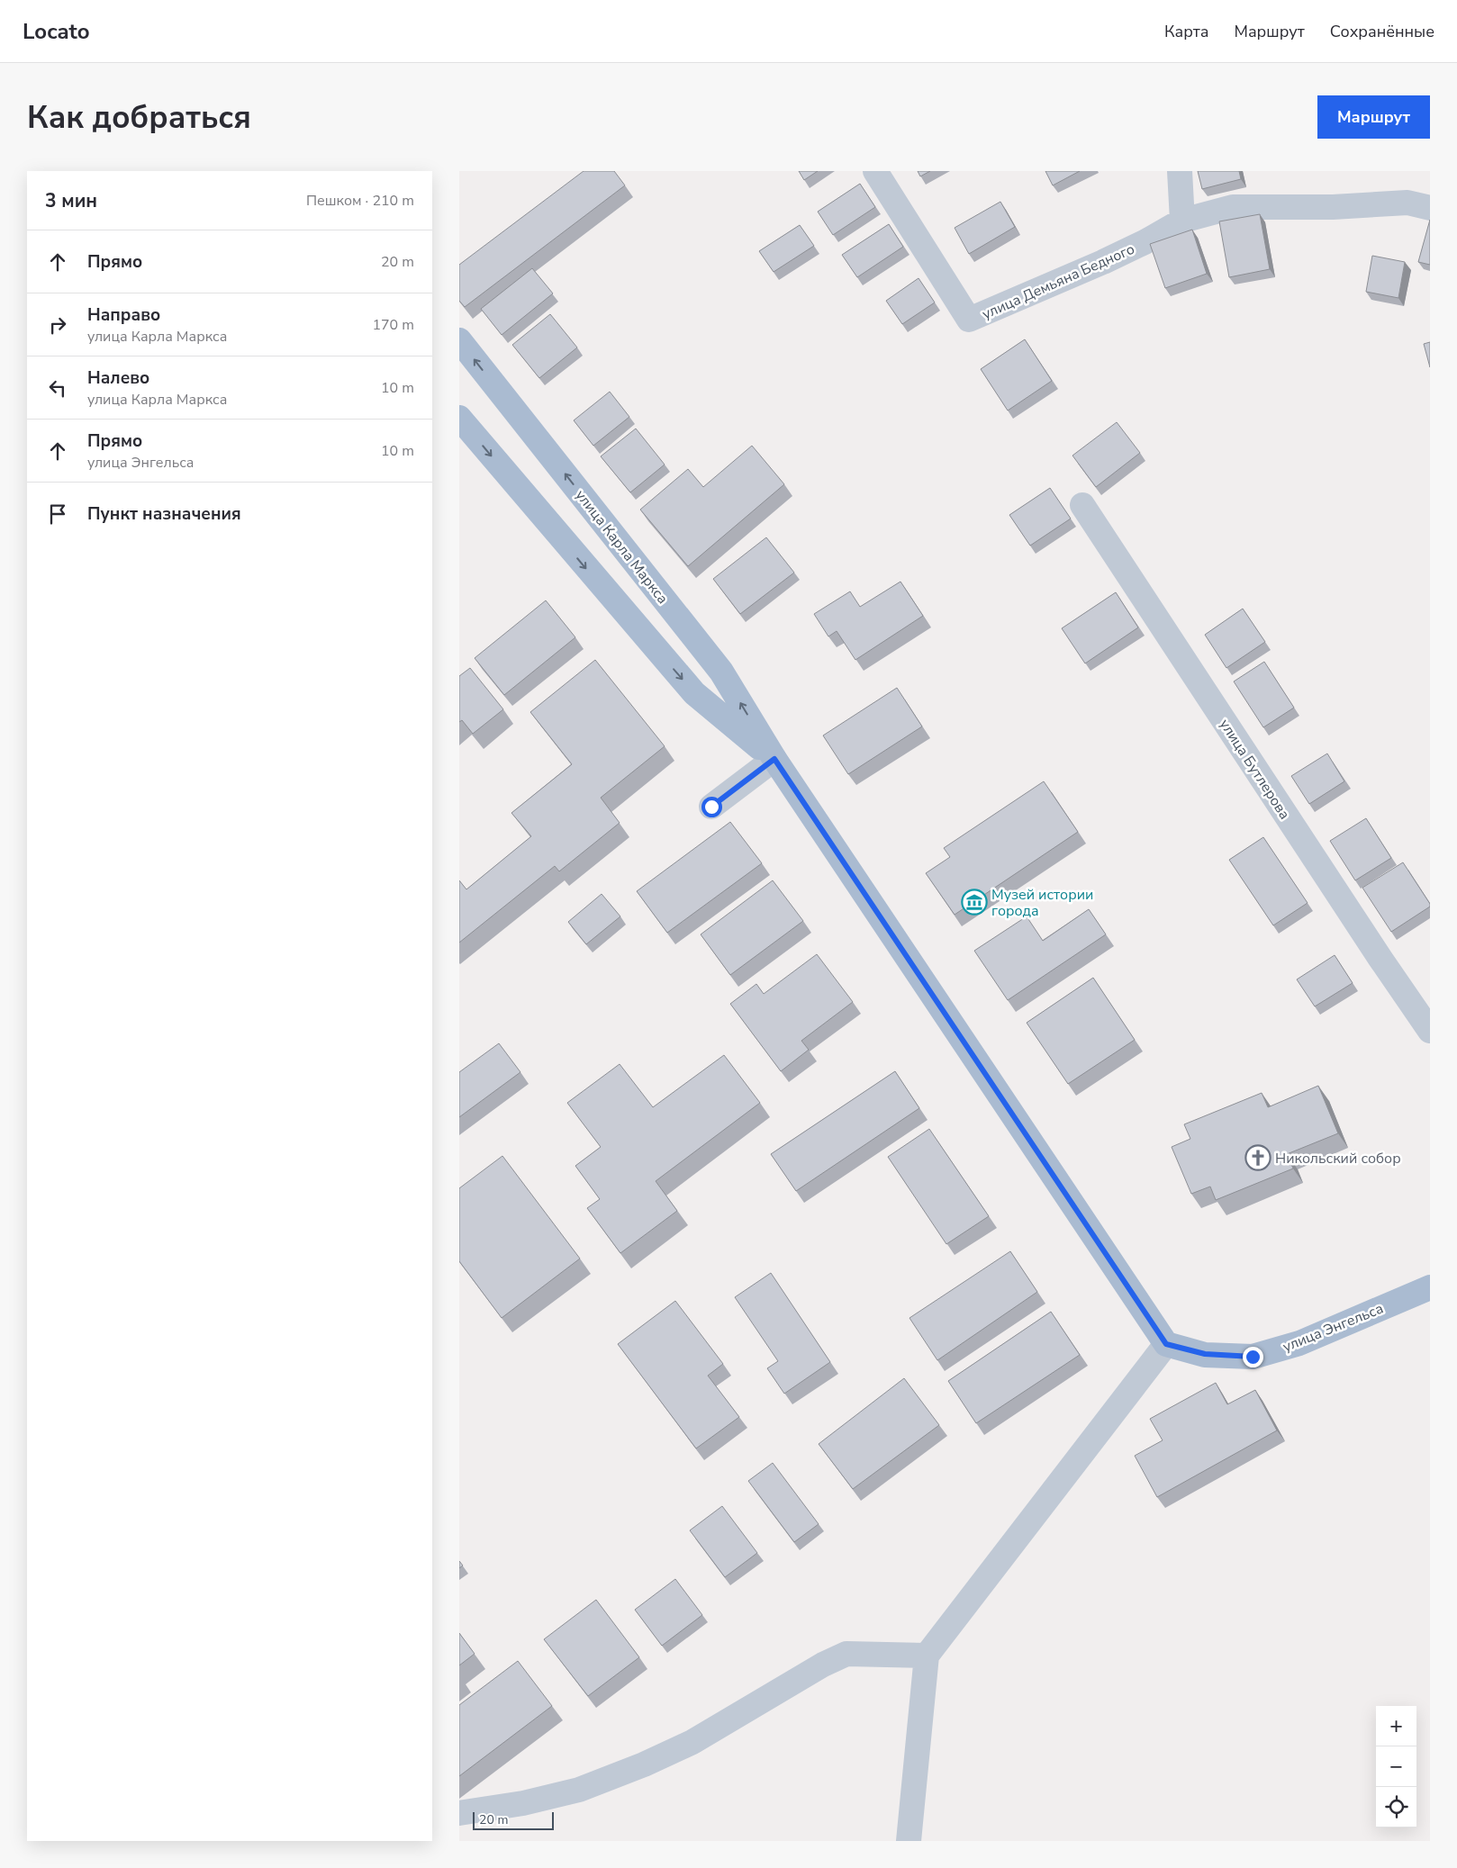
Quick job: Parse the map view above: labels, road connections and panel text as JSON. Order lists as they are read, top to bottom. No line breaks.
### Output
{"streets":{"main road":["улица Карла Маркса","улица Энгельса"],"street":["улица Демьяна Бедного","улица Бутлерова"]},"crossings":[["улица Карла Маркса","улица Энгельса"]],"places":{"museum":["Музей истории города"],"church":["Никольский собор"]},"scale_bar":"20 m","page":{"header":"Locato","nav":["Карта","Маршрут","Сохранённые"],"buttons":"Маршрут","title":"Как добраться","heading":["3 мин","Пешком · 210 m"],"list":[["Прямо","20 m"],["Направо","улица Карла Маркса","170 m"],["Налево","улица Карла Маркса","10 m"],["Прямо","улица Энгельса","10 m"],"Пункт назначения"],"map_buttons":["+","−"],"scale":"20 m"}}
